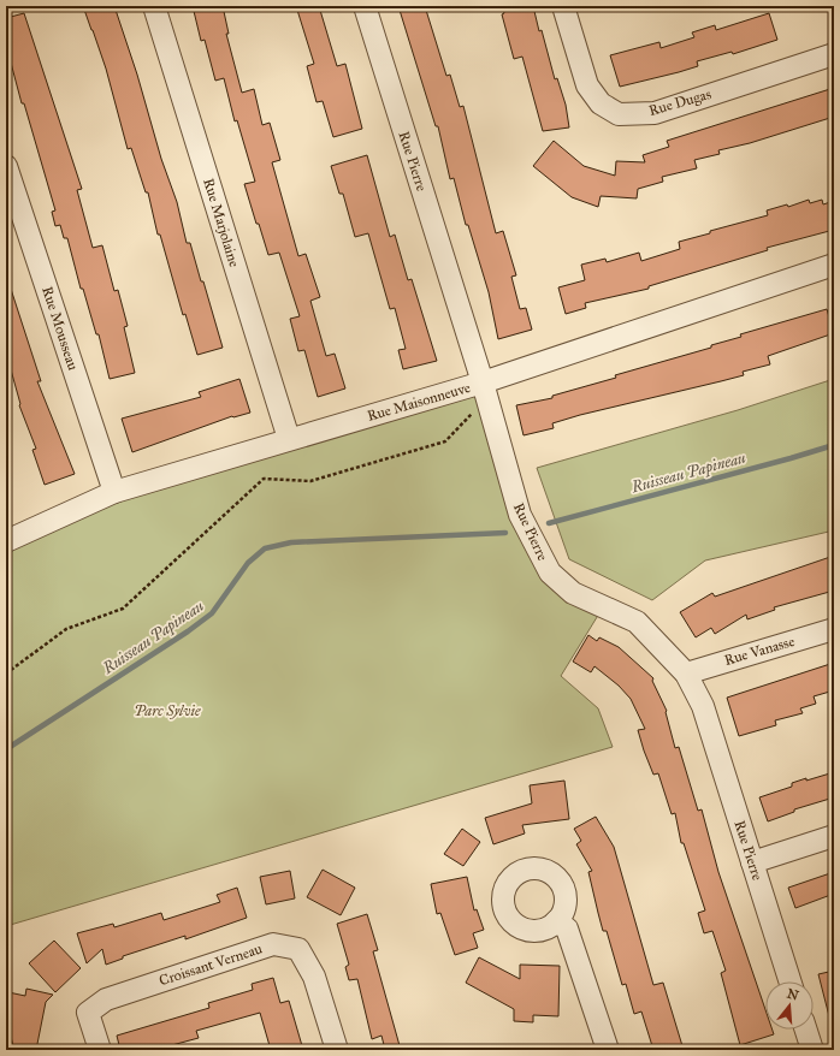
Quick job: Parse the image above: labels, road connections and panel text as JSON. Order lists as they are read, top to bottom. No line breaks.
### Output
{"streets":{"street":["Rue Dugas","Rue Pierre","Rue Marjolaine","Rue Mousseau","Rue Maisonneuve","Rue Vanasse","Croissant Verneau"]},"crossings":[["Rue Pierre","Rue Maisonneuve"],["Rue Pierre","Rue Vanasse"],["Rue Marjolaine","Rue Maisonneuve"],["Rue Mousseau","Rue Maisonneuve"]],"water":["Ruisseau Papineau"],"parks":["Parc Sylvie"],"north":"top"}
